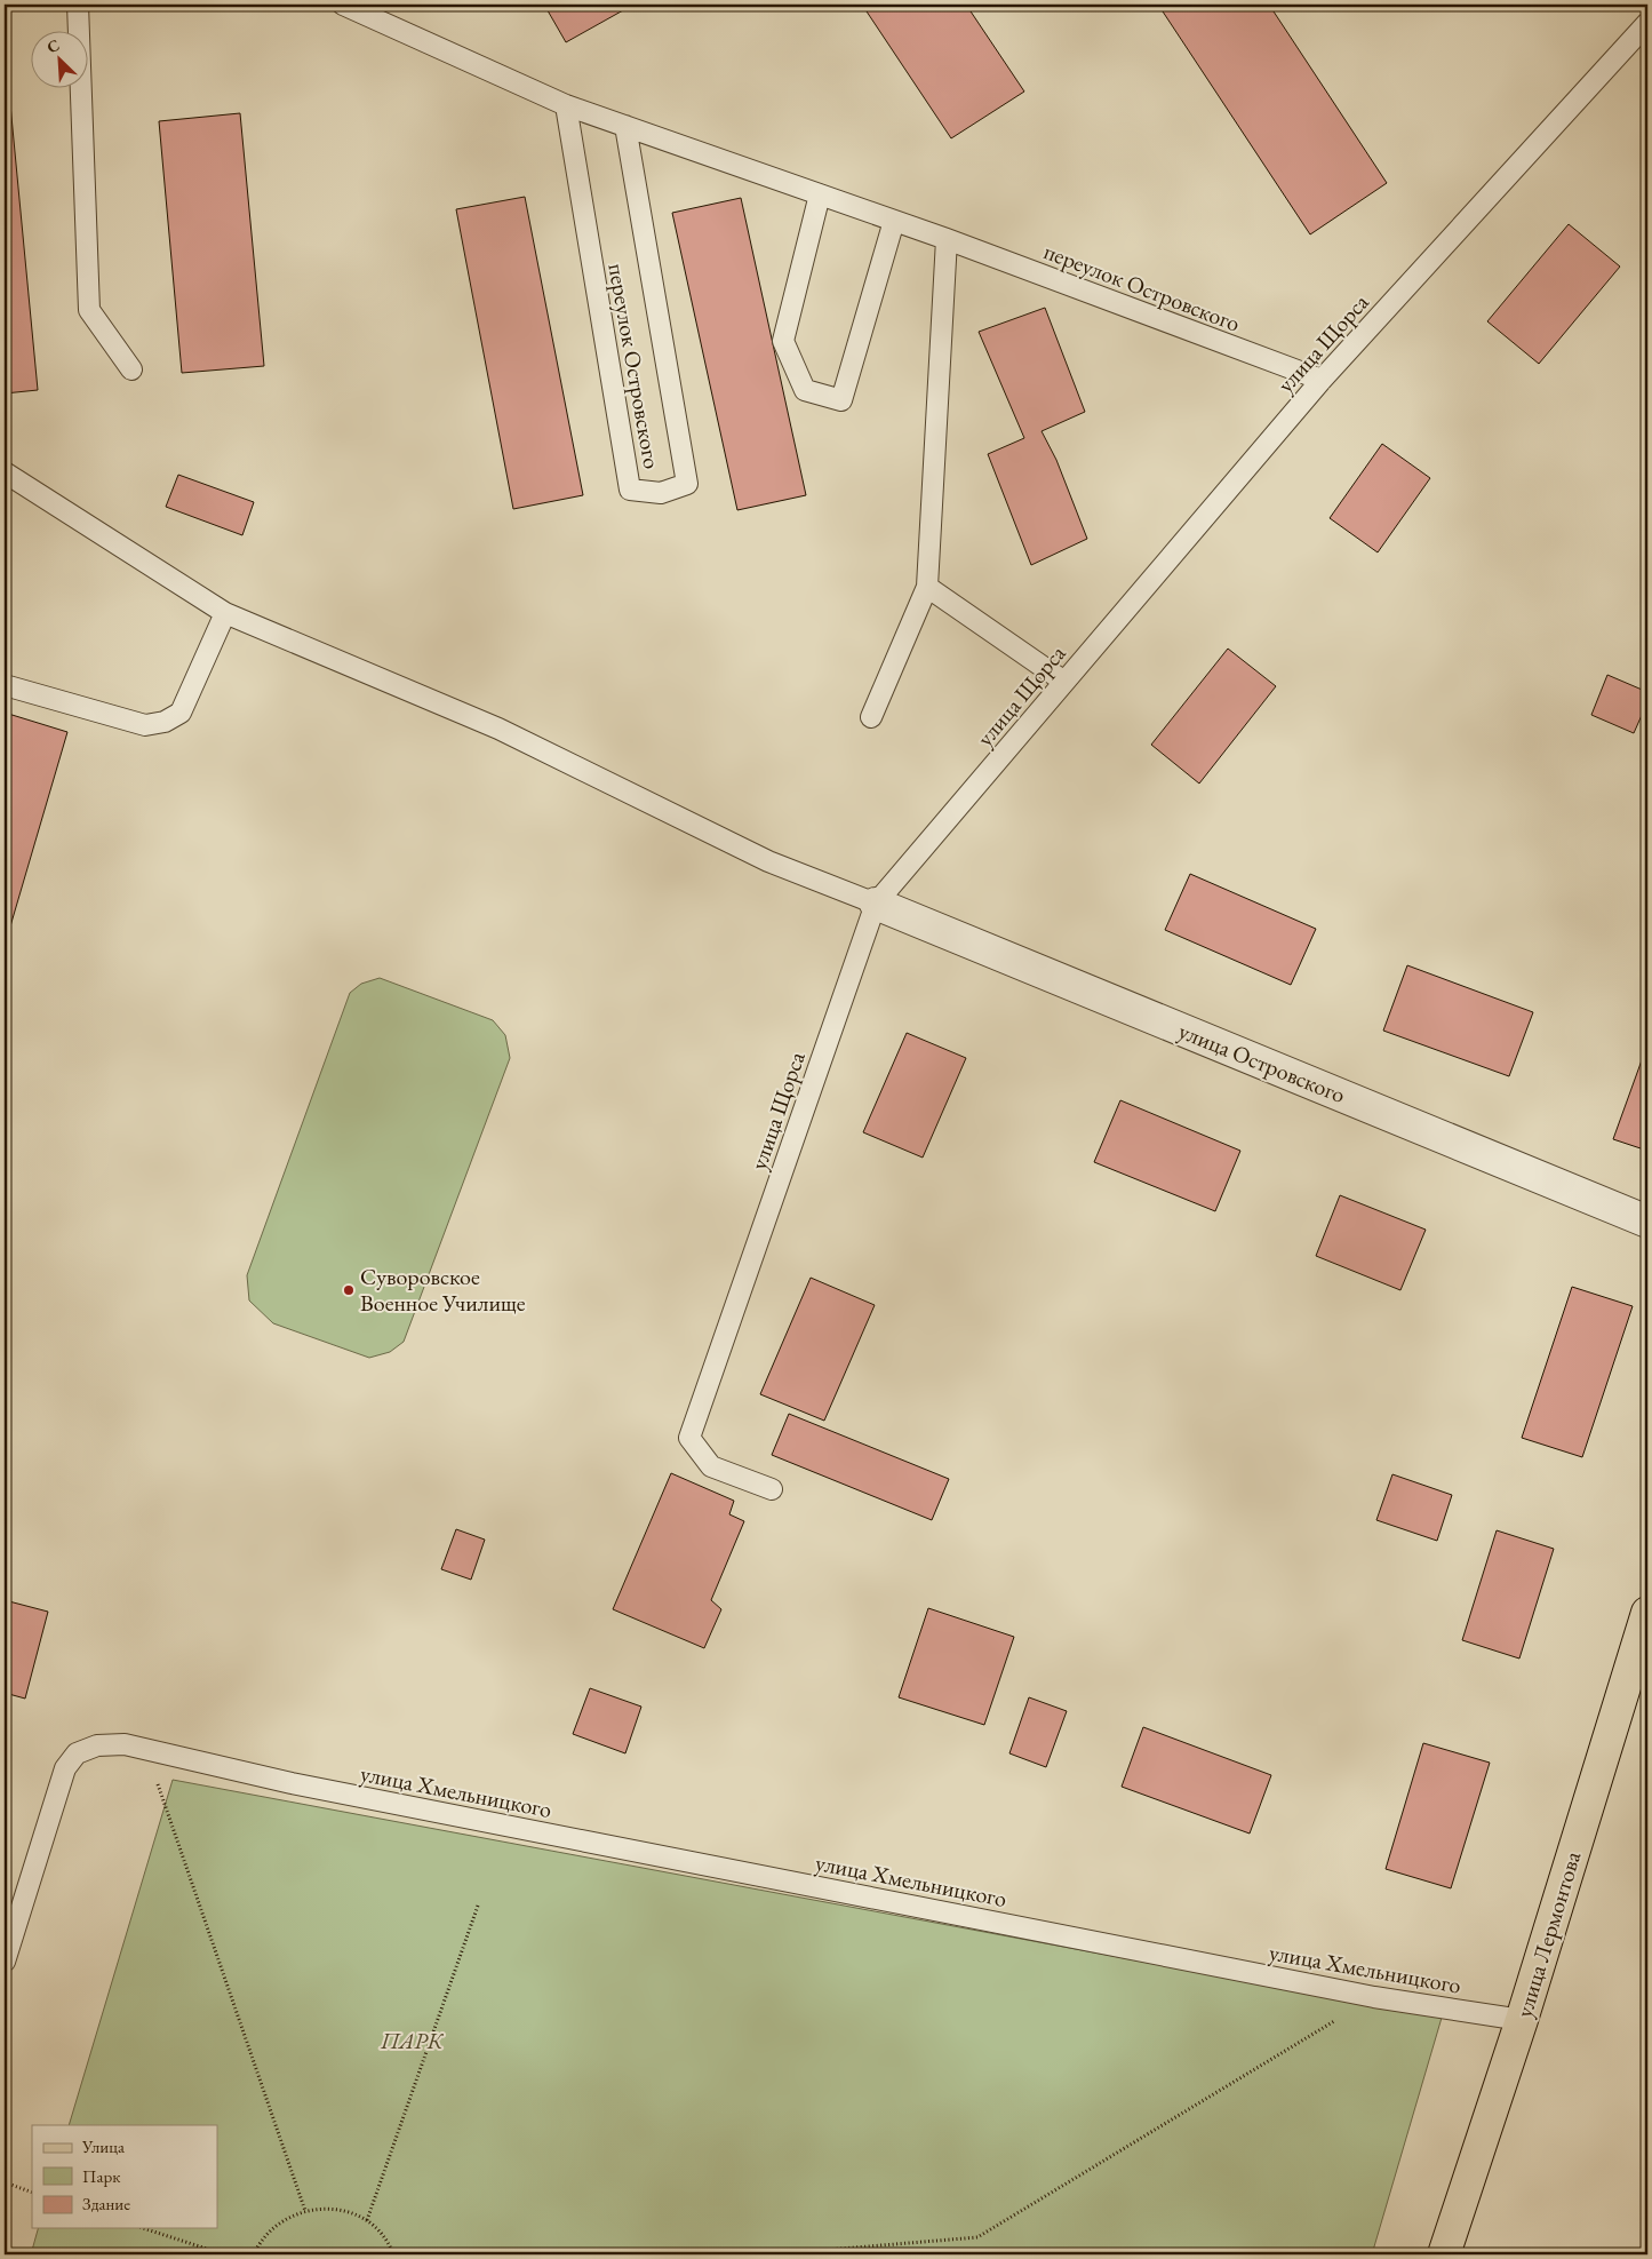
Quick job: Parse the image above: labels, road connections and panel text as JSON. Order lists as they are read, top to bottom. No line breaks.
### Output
{"streets":{"main road":["улица Лермонтова"],"street":["улица Островского"],"lane":["переулок Островского","улица Щорса","улица Хмельницкого"]},"crossings":[["переулок Островского","улица Щорса"],["улица Щорса","улица Островского"],["улица Хмельницкого","улица Лермонтова"]],"parks":["ПАРК"],"places":["Суворовское Военное Училище"],"legend":["Улица","Парк","Здание"],"north":"top left"}
